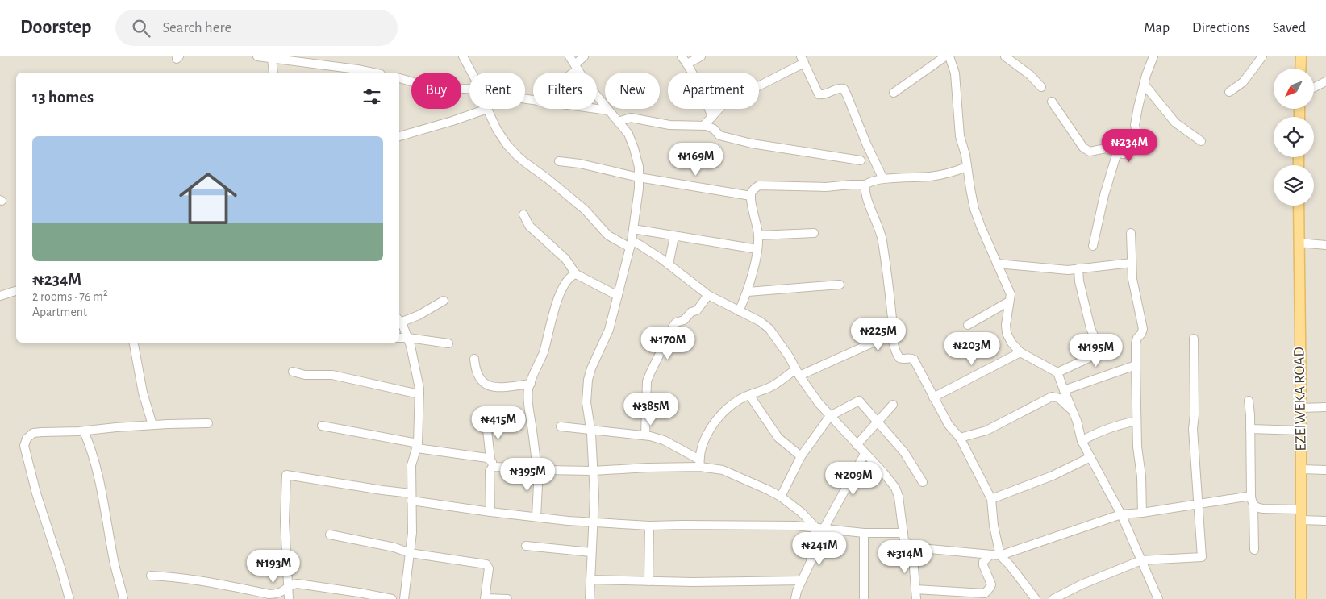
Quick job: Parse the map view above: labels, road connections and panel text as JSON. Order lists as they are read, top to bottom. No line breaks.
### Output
{"streets":{"main road":["EZEIWEKA ROAD"]},"north":"bottom left","page":{"header":"Doorstep","search":"Search here","nav":["Map","Directions","Saved"],"chip":["Buy","Rent","Filters","New","Apartment"],"heading":"13 homes","list":[{"name":"₦234M","note":"2 rooms · 76 m² · Apartment"}],"price":["₦234M","₦169M","₦225M","₦170M","₦203M","₦195M","₦385M","₦415M","₦395M","₦209M","₦241M","₦314M","₦193M"]}}
